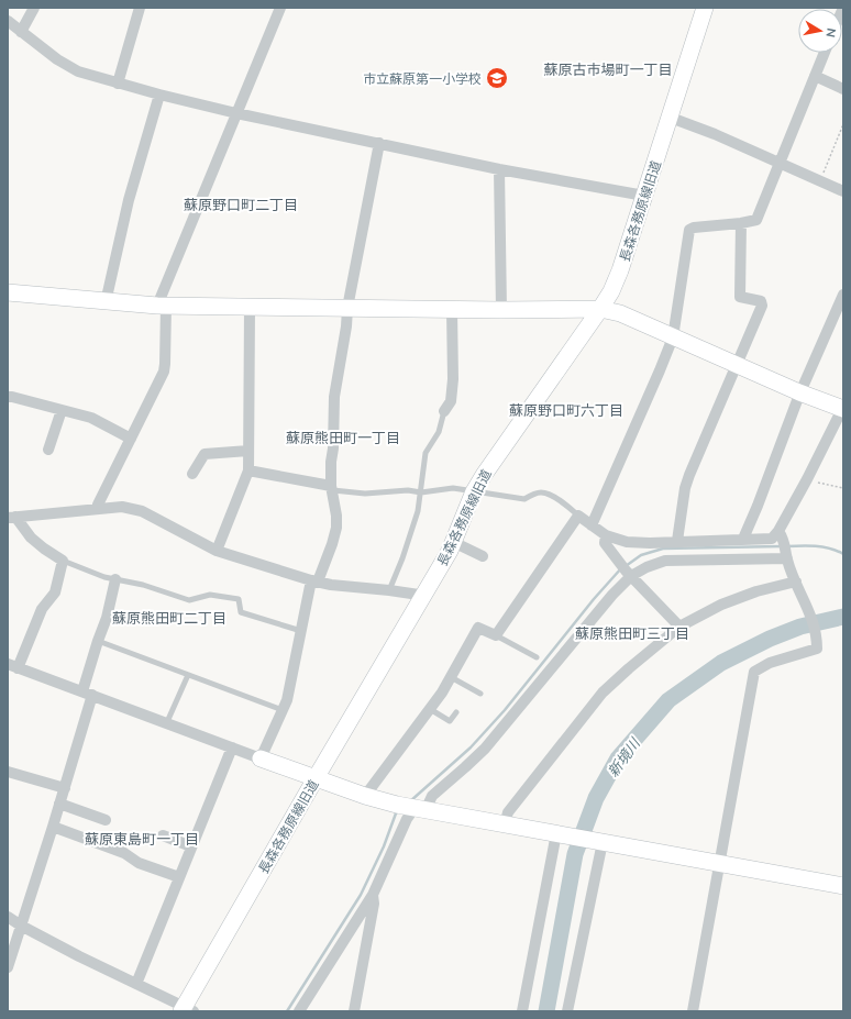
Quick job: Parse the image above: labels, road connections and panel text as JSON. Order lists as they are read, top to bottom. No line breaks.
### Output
{"streets":{"street":["長森各務原線旧道"]},"districts":["蘇原古市場町一丁目","蘇原野口町二丁目","蘇原野口町六丁目","蘇原熊田町一丁目","蘇原熊田町二丁目","蘇原熊田町三丁目","蘇原東島町一丁目"],"water":["新境川"],"places":{"school or university":["市立蘇原第一小学校"]},"north":"right"}
